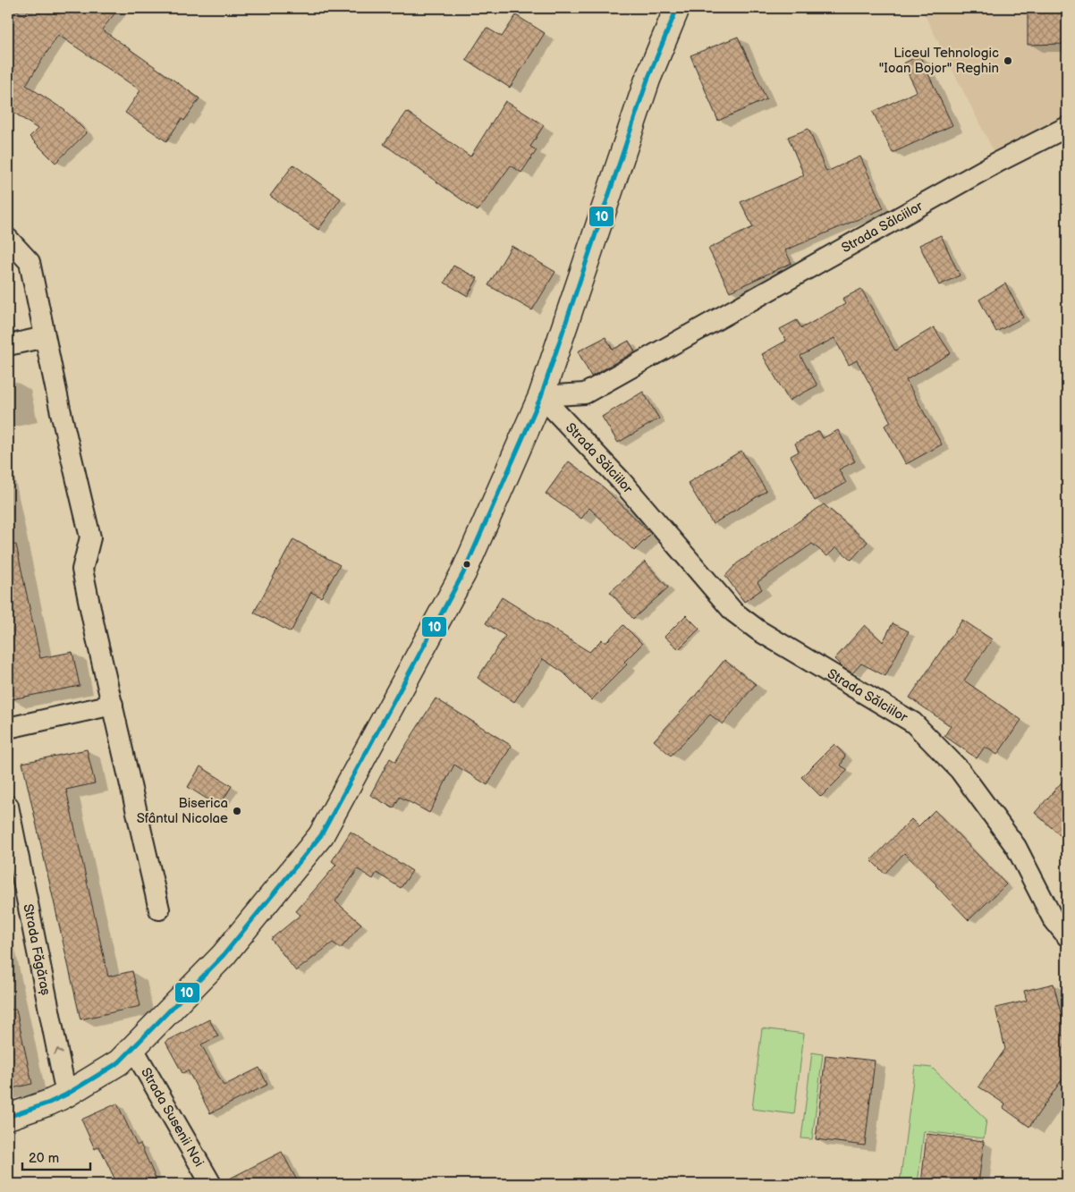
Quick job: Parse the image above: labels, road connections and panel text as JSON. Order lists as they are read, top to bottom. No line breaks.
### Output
{"streets":{"street":["Strada Sălciilor","Strada Făgăraș","Strada Susenii Noi"]},"places":["Liceul Tehnologic \"Ioan Bojor\" Reghin","Biserica Sfântul Nicolae"],"lines":["transit line 10"],"scale_bar":"20 m"}
